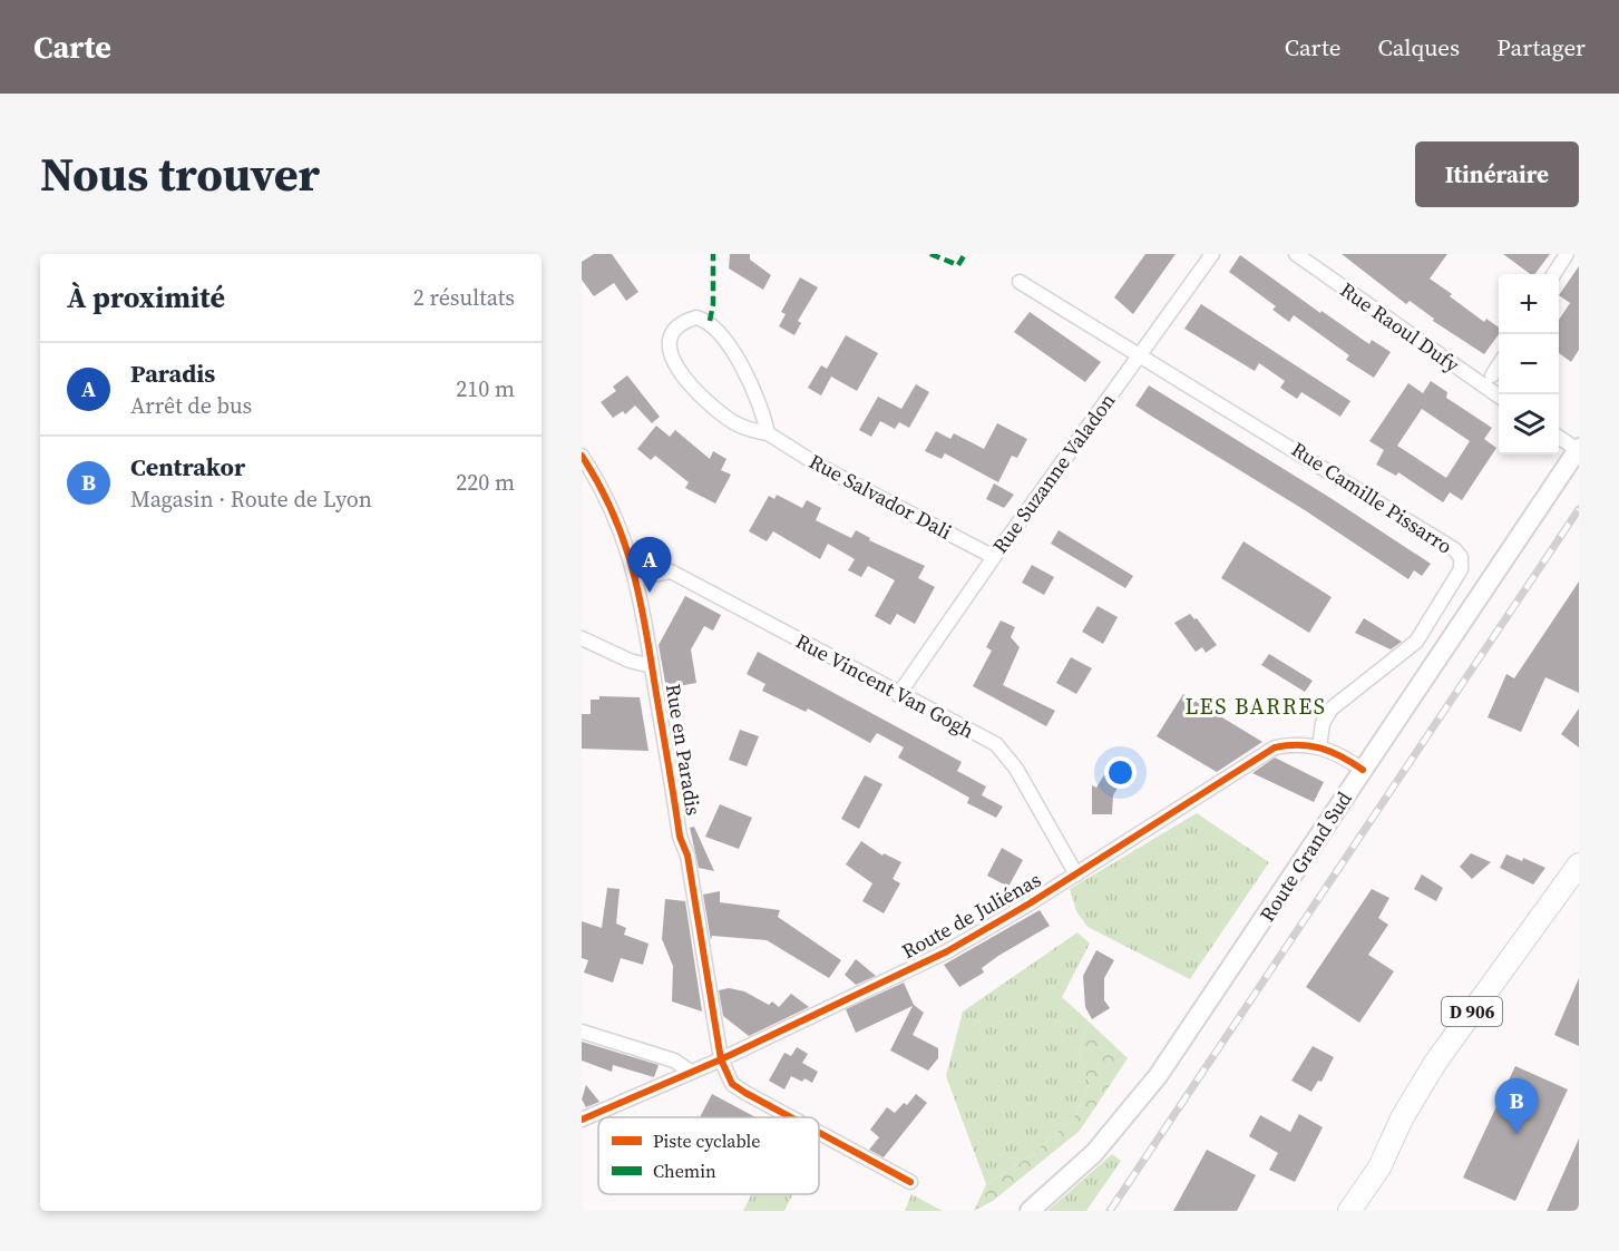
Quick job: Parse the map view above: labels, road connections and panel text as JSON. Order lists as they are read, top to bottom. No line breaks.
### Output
{"streets":{"main road":["Route Grand Sud","D 906"],"street":["Rue Raoul Dufy","Rue Suzanne Valadon","Rue Salvador Dali","Rue Camille Pissarro","Rue Vincent Van Gogh","Rue en Paradis","Route de Juliénas"]},"crossings":[["Rue Suzanne Valadon","Rue Salvador Dali"],["Rue Suzanne Valadon","Rue Camille Pissarro"],["Rue Suzanne Valadon","Rue Vincent Van Gogh"],["Rue Camille Pissarro","Route de Juliénas"],["Rue Vincent Van Gogh","Rue en Paradis"],["Rue Vincent Van Gogh","Route de Juliénas"],["Rue en Paradis","Route de Juliénas"],["Route Grand Sud","Route de Juliénas"]],"districts":["LES BARRES"],"legend":["Piste cyclable","Chemin"],"page":{"header":"Carte","nav":["Carte","Calques","Partager"],"title":"Nous trouver","buttons":"Itinéraire","heading":["À proximité","2 résultats"],"map_buttons":["+","−"],"list":[{"mark":"A","name":"Paradis","note":"Arrêt de bus","value":"210 m"},{"mark":"B","name":"Centrakor","note":"Magasin · Route de Lyon","value":"220 m"}],"pins":["A","B"]}}
